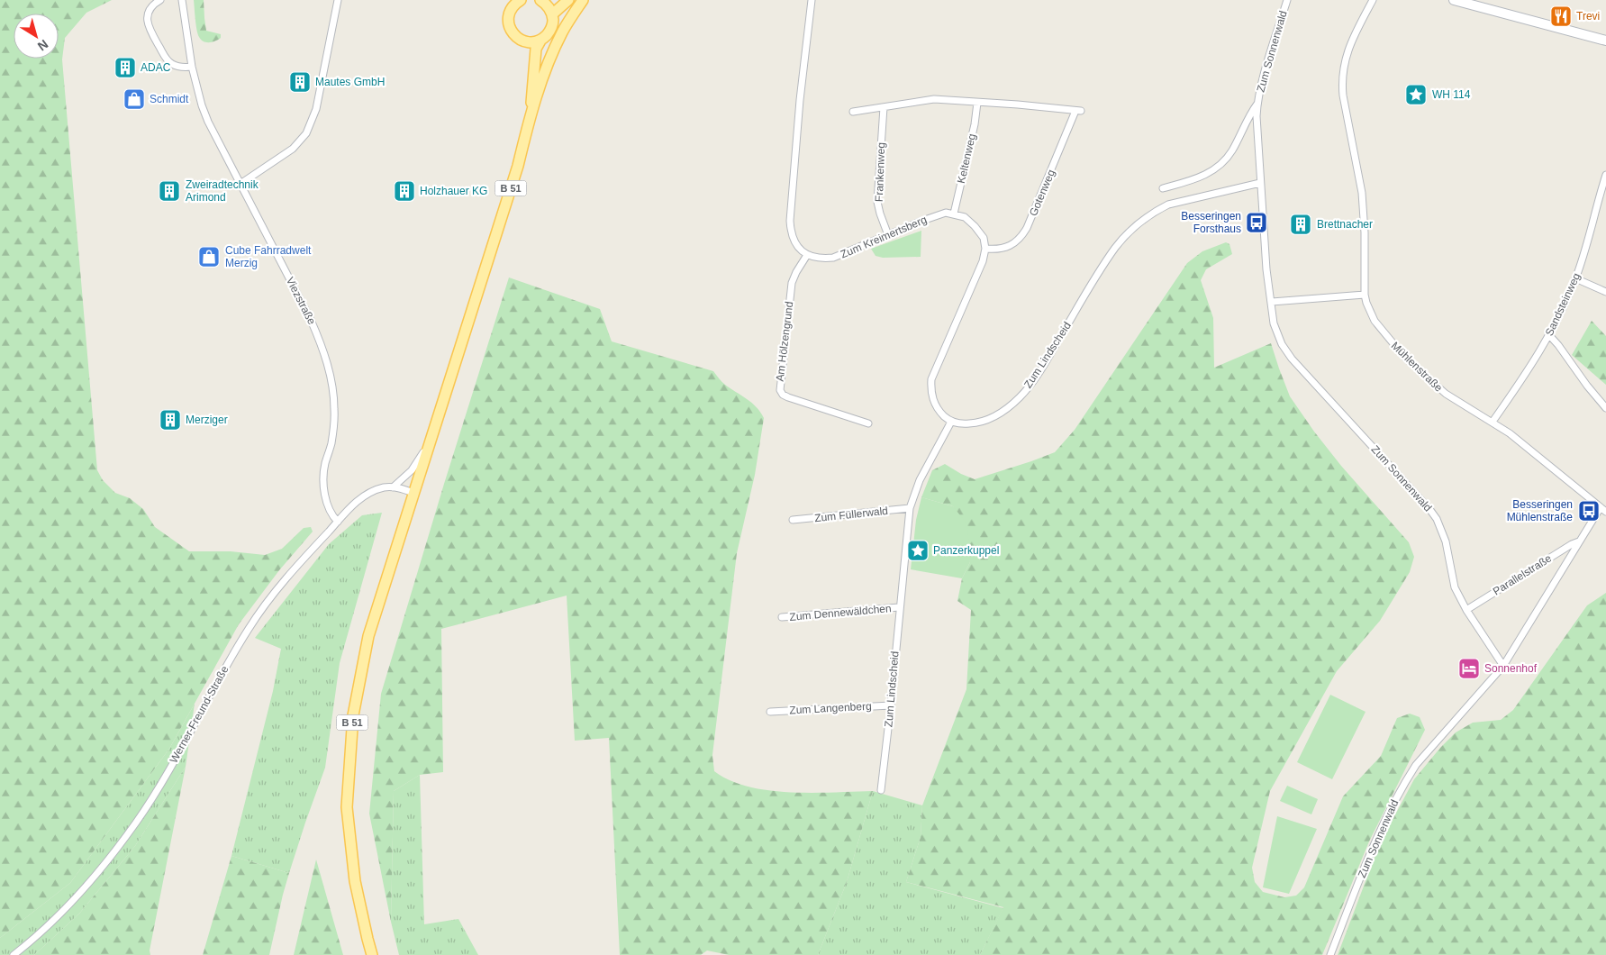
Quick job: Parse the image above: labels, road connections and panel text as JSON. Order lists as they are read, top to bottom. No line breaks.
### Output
{"streets":{"main road":["B 51"],"street":["Zum Sonnenwald","Keltenweg","Frankenweg","Gotenweg","Zum Kreimertsberg","Viezstraße","Sandsteinweg","Am Hölzengrund","Zum Lindscheid","Mühlenstraße","Zum Füllerwald","Parallelstraße","Zum Dennewäldchen","Zum Langenberg","Werner-Freund-Straße"]},"crossings":[["Zum Sonnenwald","Zum Lindscheid"],["Zum Sonnenwald","Mühlenstraße"],["Zum Sonnenwald","Parallelstraße"],["Keltenweg","Gotenweg"],["Keltenweg","Zum Kreimertsberg"],["Frankenweg","Zum Kreimertsberg"],["B 51","Werner-Freund-Straße"],["Zum Kreimertsberg","Am Hölzengrund"],["Viezstraße","Werner-Freund-Straße"],["Sandsteinweg","Mühlenstraße"],["Zum Lindscheid","Zum Füllerwald"],["Zum Lindscheid","Zum Dennewäldchen"],["Zum Lindscheid","Zum Langenberg"],["Mühlenstraße","Parallelstraße"]],"places":{"restaurant":["Trevi"],"building":["ADAC","Mautes GmbH","Zweiradtechnik Arimond","Holzhauer KG","Brettnacher","Merziger"],"place":["WH 114","Panzerkuppel"],"shop":["Schmidt","Cube Fahrradwelt Merzig"],"bus stop":["Besseringen Forsthaus","Besseringen Mühlenstraße"],"hotel":["Sonnenhof"]},"north":"bottom right"}
